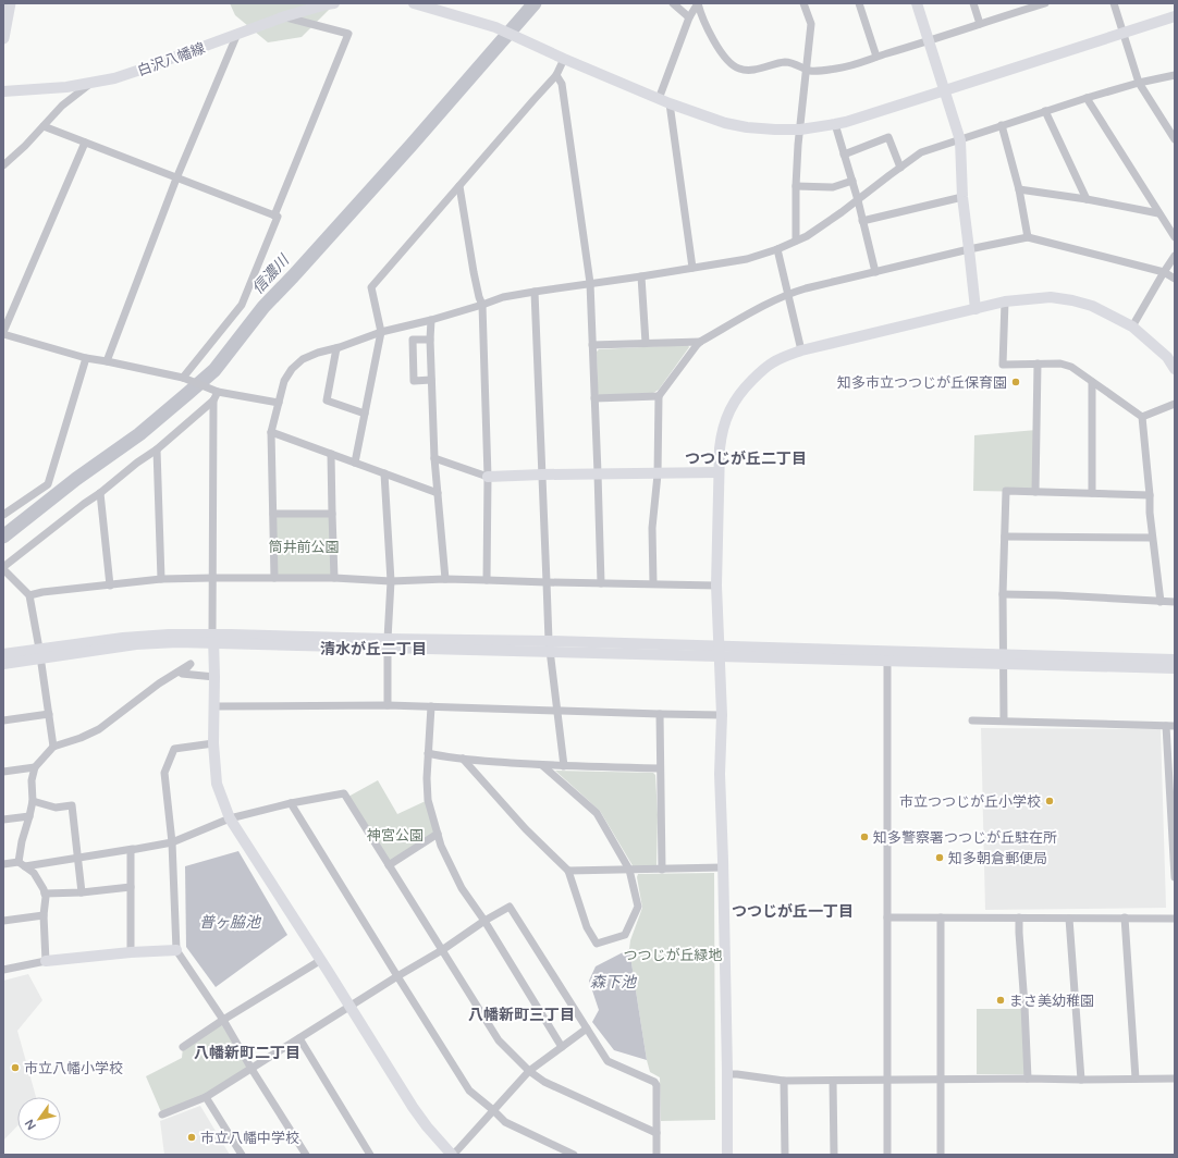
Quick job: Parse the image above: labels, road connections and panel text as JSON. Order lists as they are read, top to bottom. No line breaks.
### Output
{"streets":{"street":["白沢八幡線"]},"districts":["つつじが丘二丁目","清水が丘二丁目","つつじが丘一丁目","八幡新町三丁目","八幡新町二丁目"],"water":["信濃川","普ヶ脇池","森下池"],"parks":["筒井前公園","神宮公園","つつじが丘緑地"],"places":["知多市立つつじが丘保育園","市立つつじが丘小学校","知多警察署つつじが丘駐在所","知多朝倉郵便局","まさ美幼稚園","市立八幡小学校","市立八幡中学校"],"north":"bottom left"}
